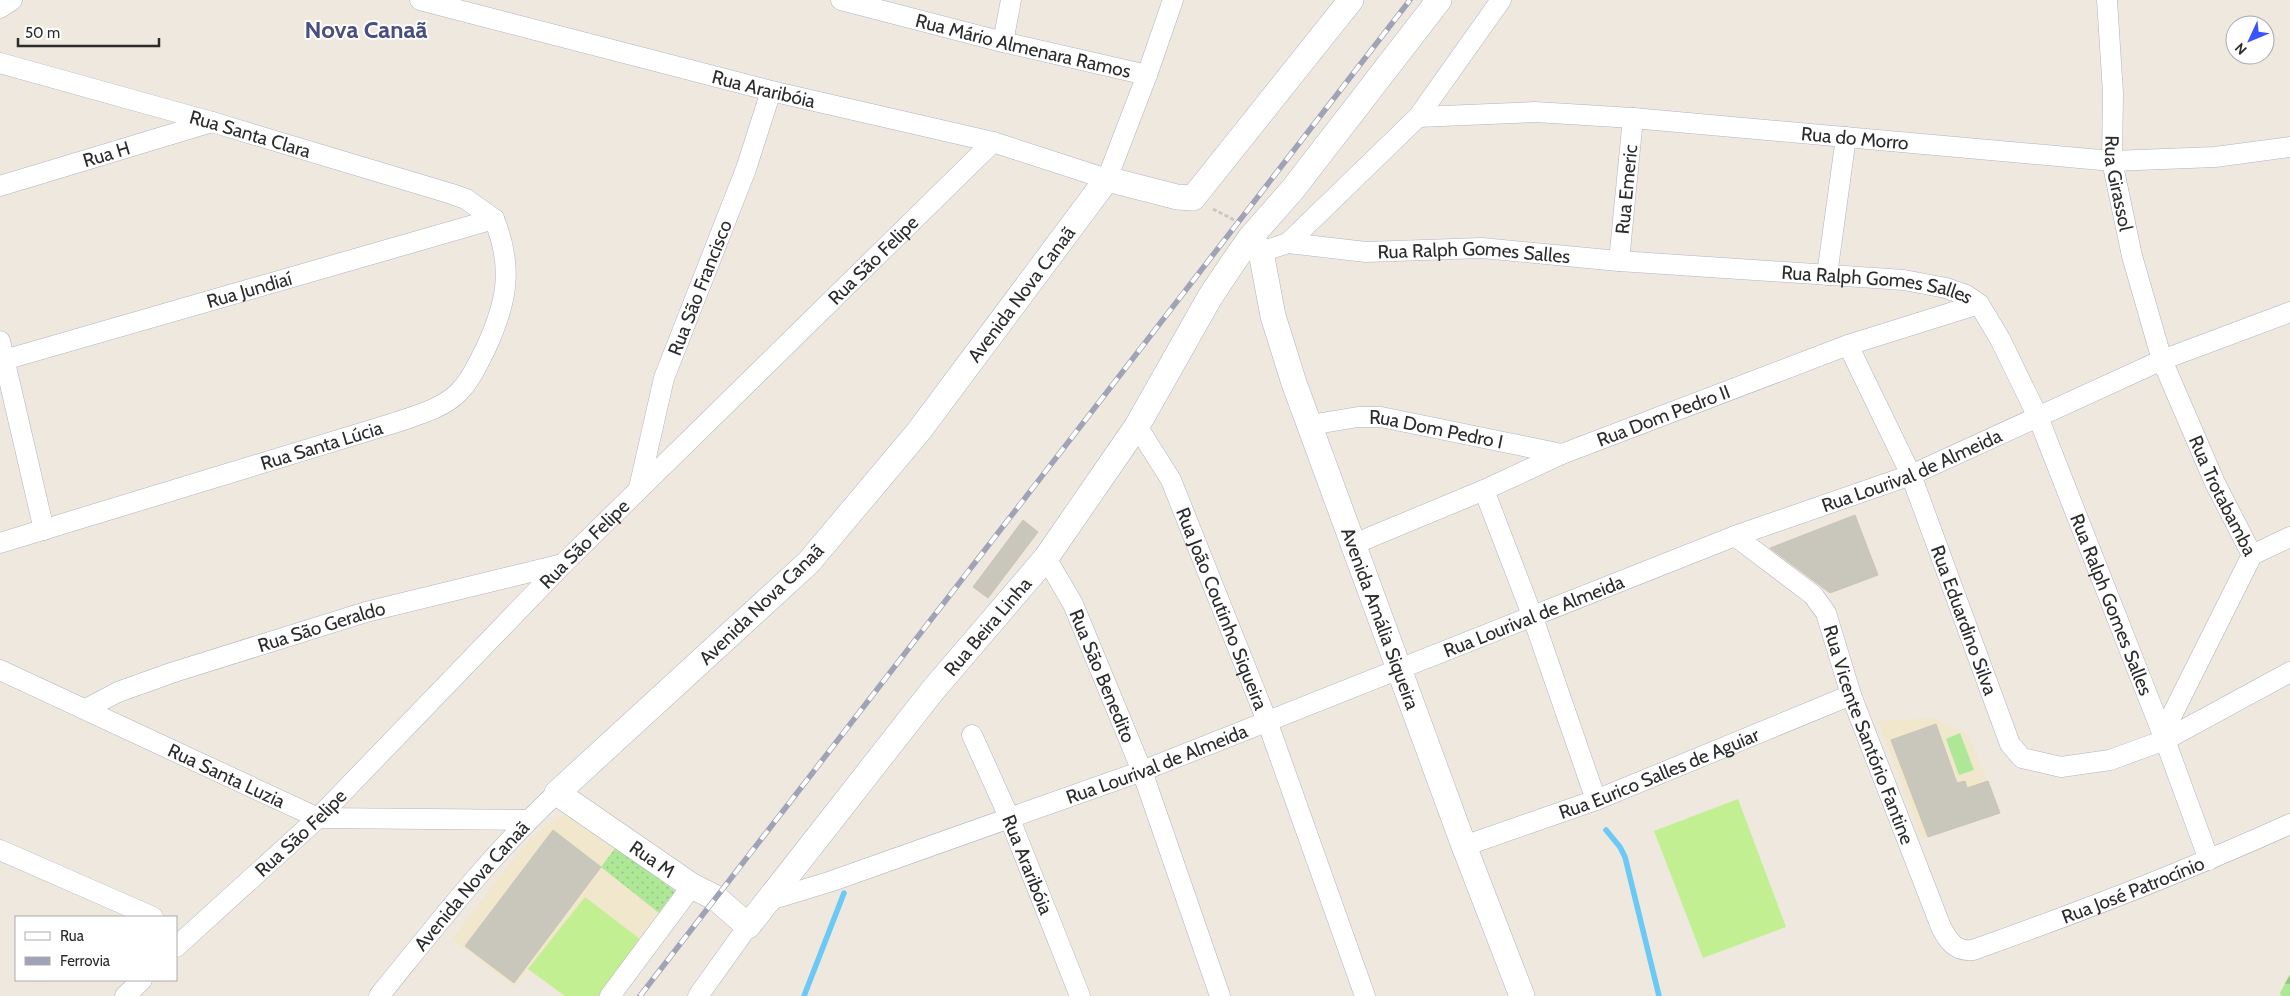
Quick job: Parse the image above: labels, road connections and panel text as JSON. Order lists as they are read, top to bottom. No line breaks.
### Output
{"streets":{"street":["Rua Mário Almenara Ramos","Rua Araribóia","Rua Santa Clara","Rua do Morro","Rua H","Rua Girassol","Rua Emeric","Rua Ralph Gomes Salles","Rua São Felipe","Rua São Francisco","Rua Jundiaí","Avenida Nova Canaã","Rua Dom Pedro II","Rua Dom Pedro I","Rua Santa Lúcia","Rua Lourival de Almeida","Rua Trotabamba","Rua João Coutinho Siqueira","Avenida Amália Siqueira","Rua Eduardino Silva","Rua Beira Linha","Rua São Geraldo","Rua São Benedito","Rua Vicente Santório Fantine","Rua Eurico Salles de Aguiar","Rua Santa Luzia","Rua M","Rua José Patrocínio"]},"crossings":[["Rua Araribóia","Rua São Felipe"],["Rua Araribóia","Rua São Francisco"],["Rua Araribóia","Avenida Nova Canaã"],["Rua Araribóia","Rua Lourival de Almeida"],["Rua Santa Clara","Rua H"],["Rua Santa Clara","Rua Jundiaí"],["Rua Santa Clara","Rua Santa Lúcia"],["Rua do Morro","Rua Girassol"],["Rua do Morro","Rua Emeric"],["Rua Girassol","Rua Lourival de Almeida"],["Rua Girassol","Rua Trotabamba"],["Rua Emeric","Rua Ralph Gomes Salles"],["Rua Ralph Gomes Salles","Rua Dom Pedro II"],["Rua Ralph Gomes Salles","Rua Lourival de Almeida"],["Rua Ralph Gomes Salles","Rua Trotabamba"],["Rua Ralph Gomes Salles","Avenida Amália Siqueira"],["Rua Ralph Gomes Salles","Rua Eduardino Silva"],["Rua Ralph Gomes Salles","Rua Beira Linha"],["Rua Ralph Gomes Salles","Rua José Patrocínio"],["Rua São Felipe","Rua São Francisco"],["Rua São Felipe","Rua São Geraldo"],["Rua São Felipe","Rua Santa Luzia"],["Rua Jundiaí","Rua Santa Lúcia"],["Avenida Nova Canaã","Rua Santa Luzia"],["Avenida Nova Canaã","Rua M"],["Rua Dom Pedro II","Rua Dom Pedro I"],["Rua Dom Pedro II","Avenida Amália Siqueira"],["Rua Dom Pedro II","Rua Eduardino Silva"],["Rua Dom Pedro I","Avenida Amália Siqueira"],["Rua Lourival de Almeida","Rua Trotabamba"],["Rua Lourival de Almeida","Rua João Coutinho Siqueira"],["Rua Lourival de Almeida","Avenida Amália Siqueira"],["Rua Lourival de Almeida","Rua Eduardino Silva"],["Rua Lourival de Almeida","Rua Beira Linha"],["Rua Lourival de Almeida","Rua São Benedito"],["Rua Lourival de Almeida","Rua Vicente Santório Fantine"],["Rua Trotabamba","Rua Eduardino Silva"],["Rua João Coutinho Siqueira","Rua Beira Linha"],["Avenida Amália Siqueira","Rua Beira Linha"],["Avenida Amália Siqueira","Rua Eurico Salles de Aguiar"],["Rua Beira Linha","Rua São Benedito"],["Rua Beira Linha","Rua M"],["Rua São Geraldo","Rua Santa Luzia"],["Rua Vicente Santório Fantine","Rua Eurico Salles de Aguiar"],["Rua Vicente Santório Fantine","Rua José Patrocínio"]],"districts":["Nova Canaã"],"legend":["Rua","Ferrovia"],"scale_bar":"50 m","north":"bottom left"}
